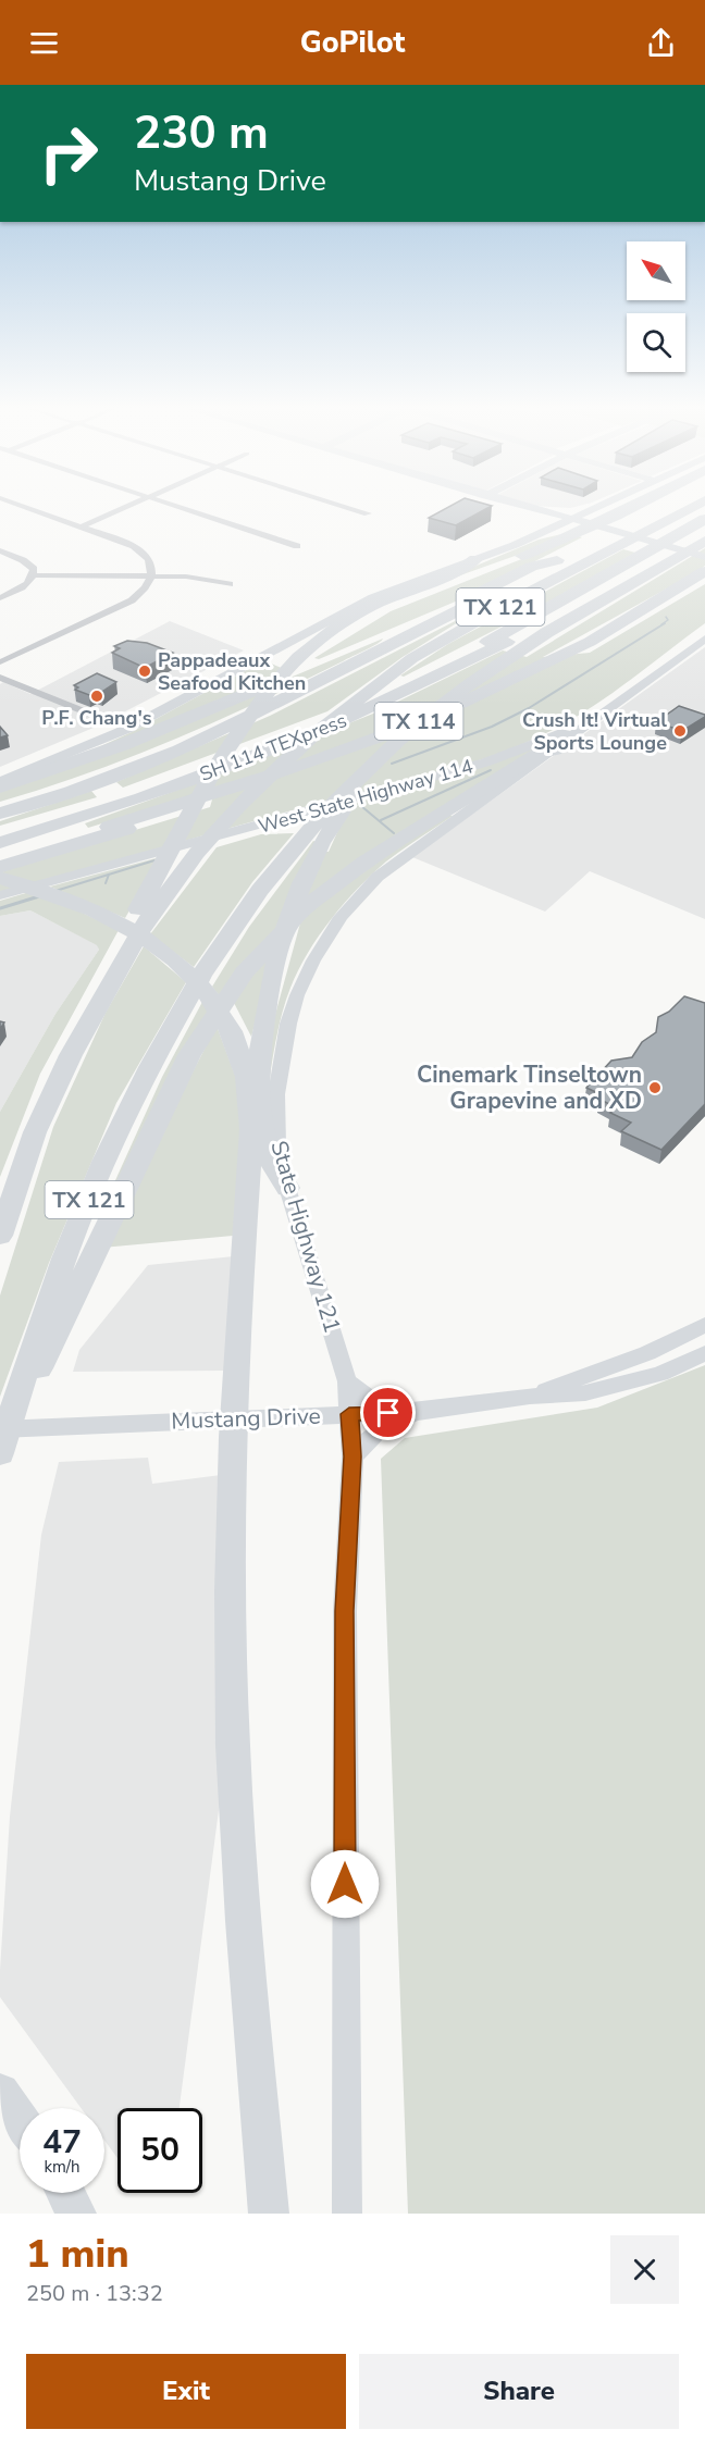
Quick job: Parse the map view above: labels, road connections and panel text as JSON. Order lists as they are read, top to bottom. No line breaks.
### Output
{"streets":{"highway":["TX 121","TX 114","SH 114 TEXpress"],"main road":["West State Highway 114","State Highway 121","Mustang Drive"]},"crossings":[["West State Highway 114","State Highway 121"],["State Highway 121","Mustang Drive"]],"places":["Pappadeaux Seafood Kitchen","P.F. Chang's","Crush It! Virtual Sports Lounge","Cinemark Tinseltown Grapevine and XD"],"north":"top left","page":{"header":"GoPilot","turn":["230 m","Mustang Drive"],"speed":"47 km/h","limit":"50","heading":["1 min","250 m · 13:32"],"buttons":["Exit","Share"]}}
